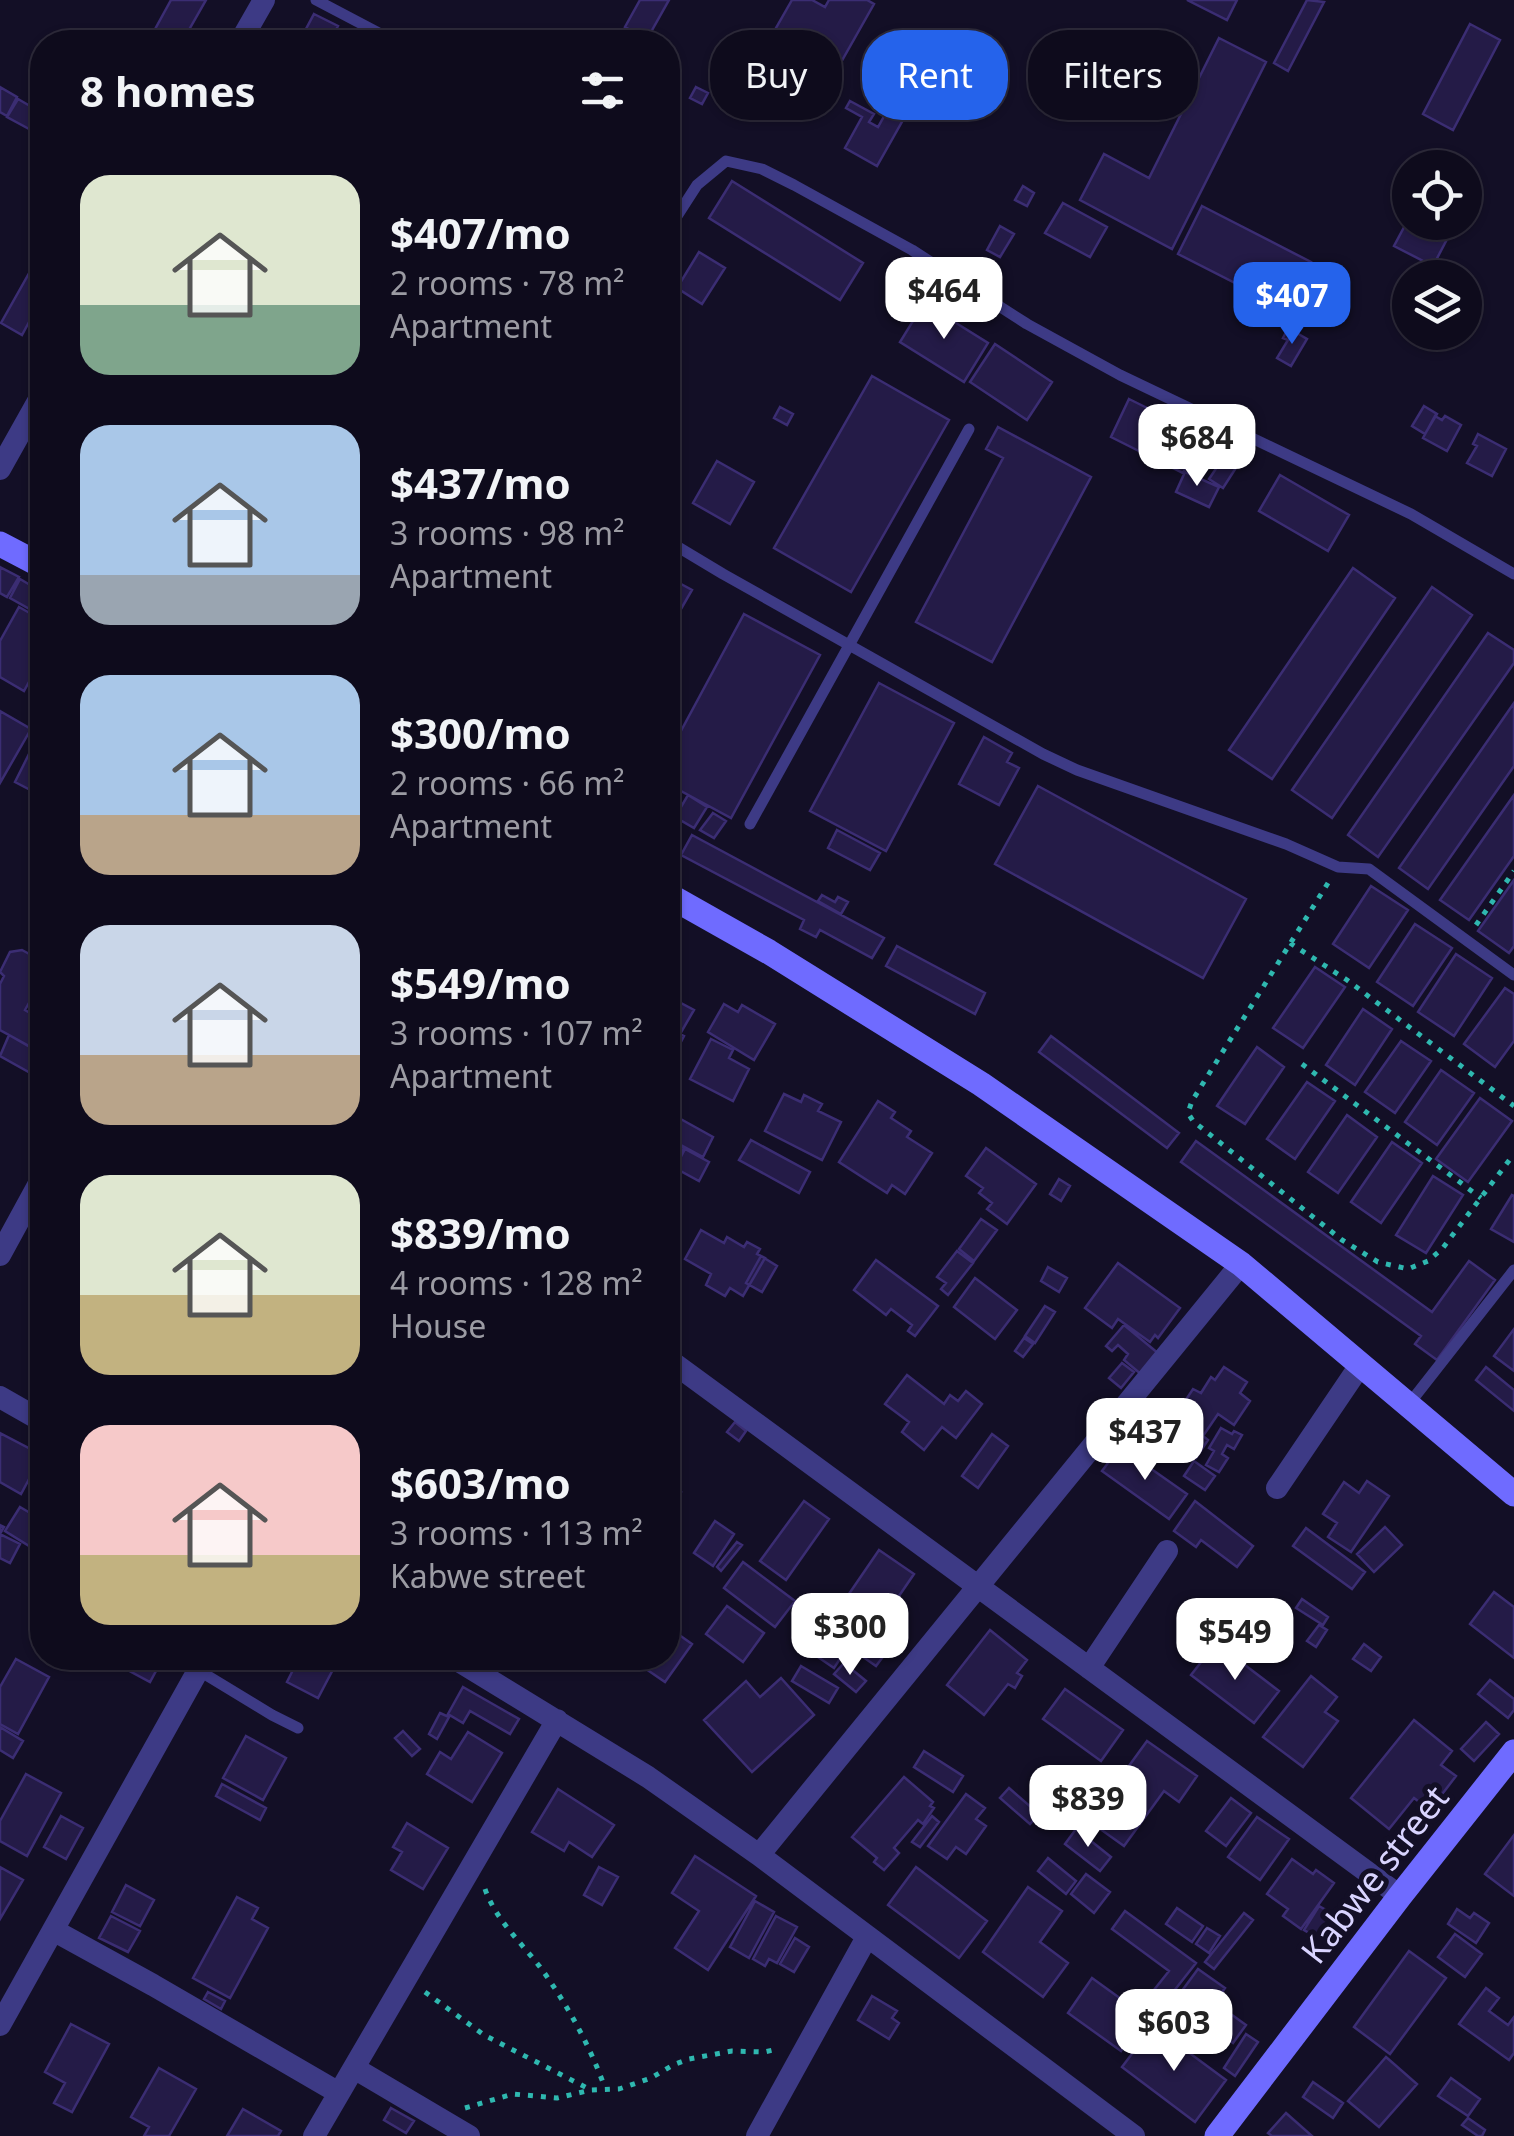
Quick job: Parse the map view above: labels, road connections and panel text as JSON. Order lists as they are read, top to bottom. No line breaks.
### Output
{"streets":{"street":["Kabwe street"]},"page":{"chip":["Buy","Rent","Filters"],"heading":"8 homes","list":[{"name":"$407/mo","note":"2 rooms · 78 m² · Apartment"},{"name":"$437/mo","note":"3 rooms · 98 m² · Apartment"},{"name":"$300/mo","note":"2 rooms · 66 m² · Apartment"},{"name":"$549/mo","note":"3 rooms · 107 m² · Apartment"},{"name":"$839/mo","note":"4 rooms · 128 m² · House"},{"name":"$603/mo","note":"3 rooms · 113 m² · Kabwe street"}],"price":["$464","$407","$684","$437","$300","$549","$839","$603"]}}
